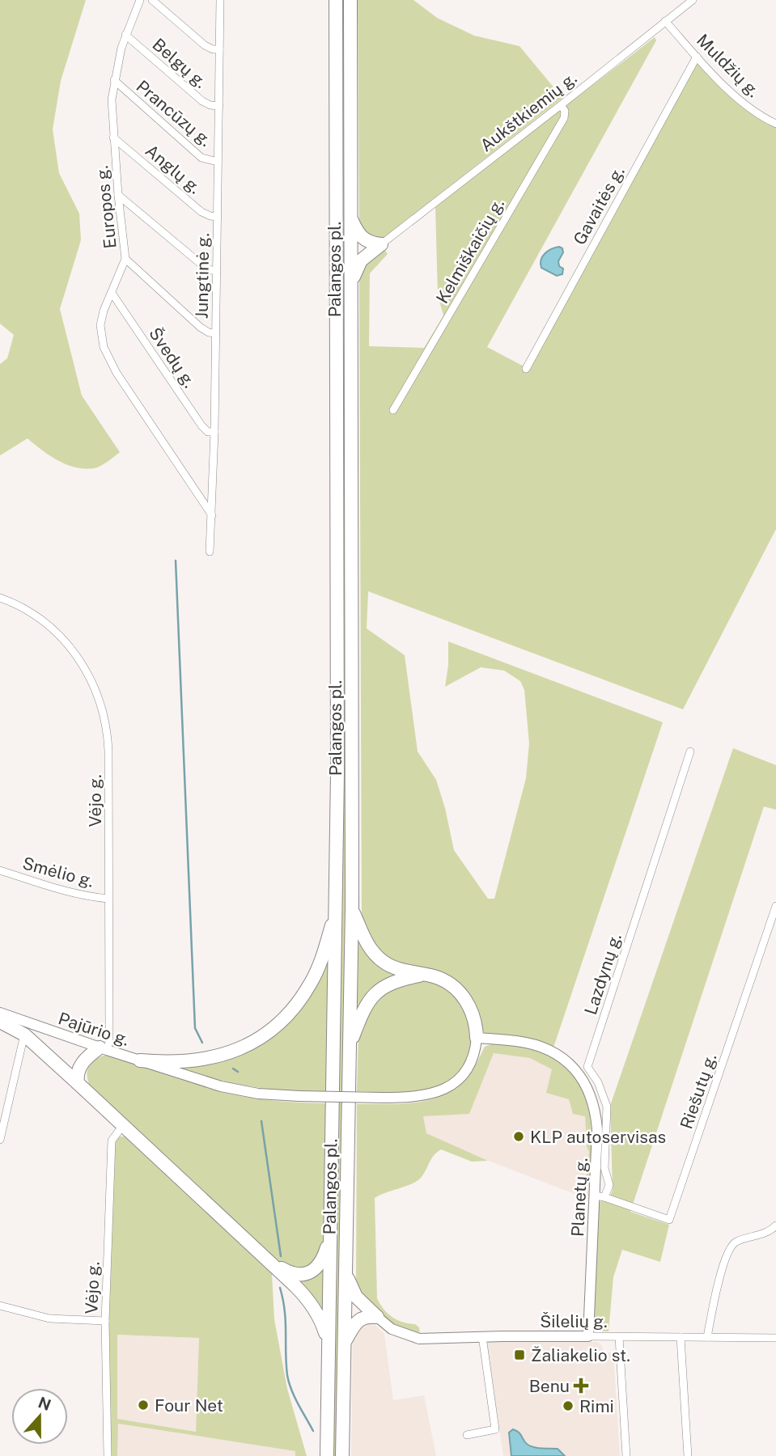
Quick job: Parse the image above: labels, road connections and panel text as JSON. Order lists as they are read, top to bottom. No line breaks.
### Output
{"streets":{"highway":["Palangos pl."],"main road":["Pajūrio g.","Planetų g.","Šilelių g."],"street":["Belgų g.","Muldžių g.","Aukštkiemių g.","Prancūzų g.","Anglų g.","Gavaitės g.","Europos g.","Kelmiškaičių g.","Jungtinė g.","Švedų g.","Vėjo g.","Smėlio g.","Lazdynų g.","Riešutų g."]},"crossings":[["Belgų g.","Europos g."],["Belgų g.","Jungtinė g."],["Muldžių g.","Aukštkiemių g."],["Muldžių g.","Gavaitės g."],["Aukštkiemių g.","Kelmiškaičių g."],["Prancūzų g.","Europos g."],["Prancūzų g.","Jungtinė g."],["Anglų g.","Europos g."],["Anglų g.","Jungtinė g."],["Europos g.","Jungtinė g."],["Europos g.","Švedų g."],["Jungtinė g.","Švedų g."],["Vėjo g.","Smėlio g."],["Vėjo g.","Pajūrio g."],["Lazdynų g.","Riešutų g."],["Lazdynų g.","Planetų g."],["Pajūrio g.","Planetų g."],["Riešutų g.","Planetų g."],["Planetų g.","Šilelių g."]],"places":{"other":["KLP autoservisas","Four Net","Rimi"],"transit":["Žaliakelio st."],"health":["Benu"]},"north":"top"}
